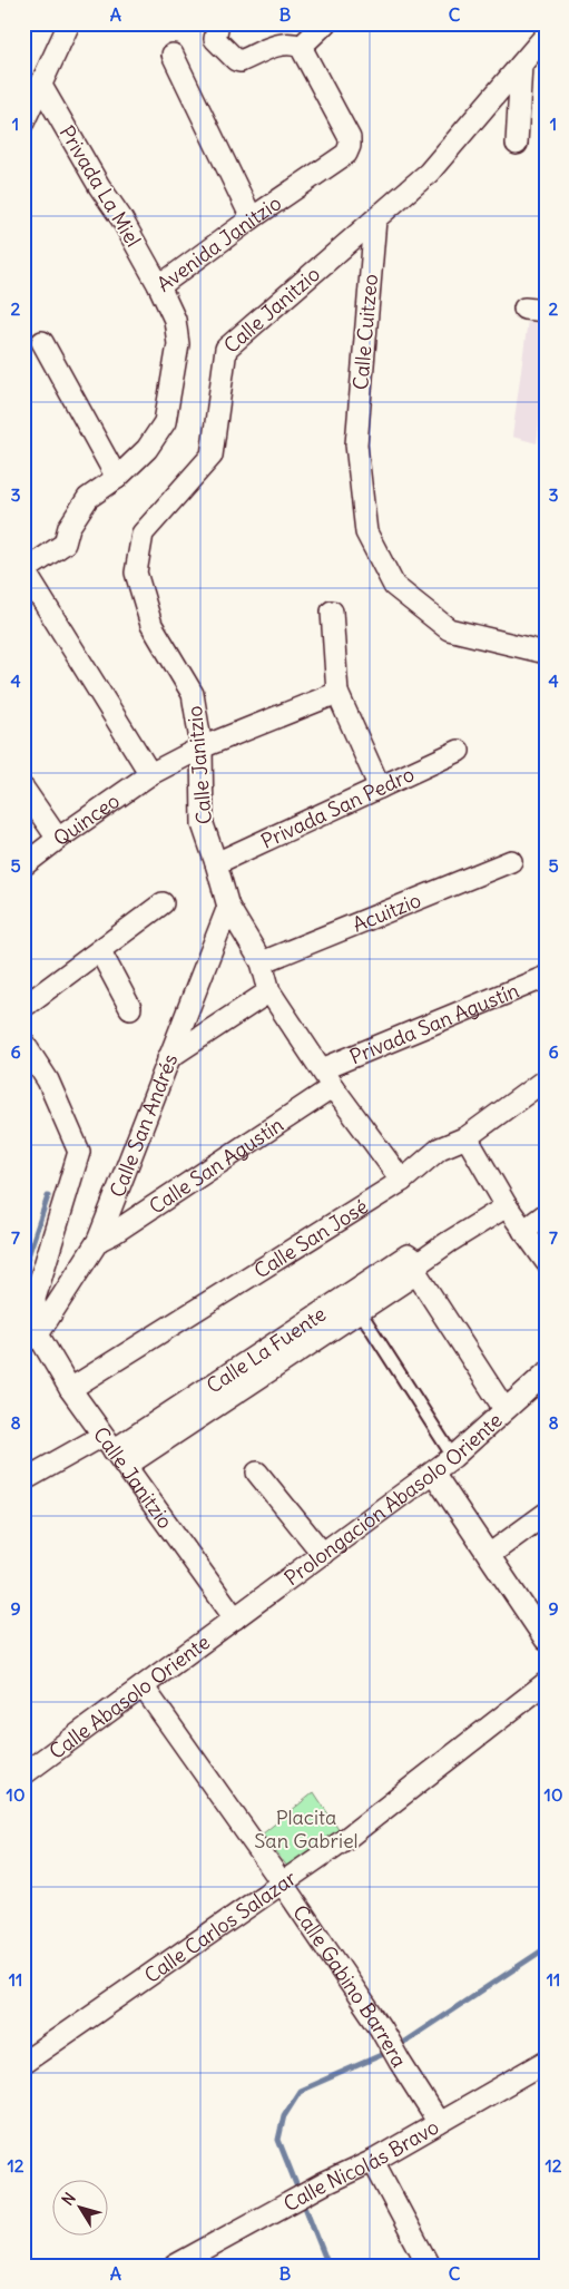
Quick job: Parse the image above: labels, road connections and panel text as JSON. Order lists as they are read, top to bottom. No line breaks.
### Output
{"streets":{"street":["Privada La Miel","Avenida Janitzio","Calle Janitzio","Calle Cuitzeo","Privada San Pedro","Quinceo","Acuitzio","Privada San Agustín","Calle San Andrés","Calle San Agustín","Calle San José","Calle La Fuente","Prolongación Abasolo Oriente","Calle Abasolo Oriente","Calle Carlos Salazar","Calle Gabino Barrera","Calle Nicolás Bravo"]},"crossings":[["Privada La Miel","Avenida Janitzio"],["Calle Janitzio","Calle Cuitzeo"],["Calle Janitzio","Privada San Pedro"],["Calle Janitzio","Quinceo"],["Calle Janitzio","Acuitzio"],["Calle Janitzio","Privada San Agustín"],["Calle Janitzio","Calle San Andrés"],["Calle Janitzio","Calle San Agustín"],["Calle Janitzio","Calle San José"],["Calle Janitzio","Calle La Fuente"],["Calle Janitzio","Prolongación Abasolo Oriente"],["Calle Janitzio","Calle Abasolo Oriente"],["Calle San Andrés","Calle San Agustín"],["Prolongación Abasolo Oriente","Calle Abasolo Oriente"],["Calle Abasolo Oriente","Calle Gabino Barrera"],["Calle Carlos Salazar","Calle Gabino Barrera"],["Calle Gabino Barrera","Calle Nicolás Bravo"]],"parks":["Placita San Gabriel"],"north":"top left","grid":{"columns":["A","B","C"],"rows":["1","2","3","4","5","6","7","8","9","10","11","12"]}}
